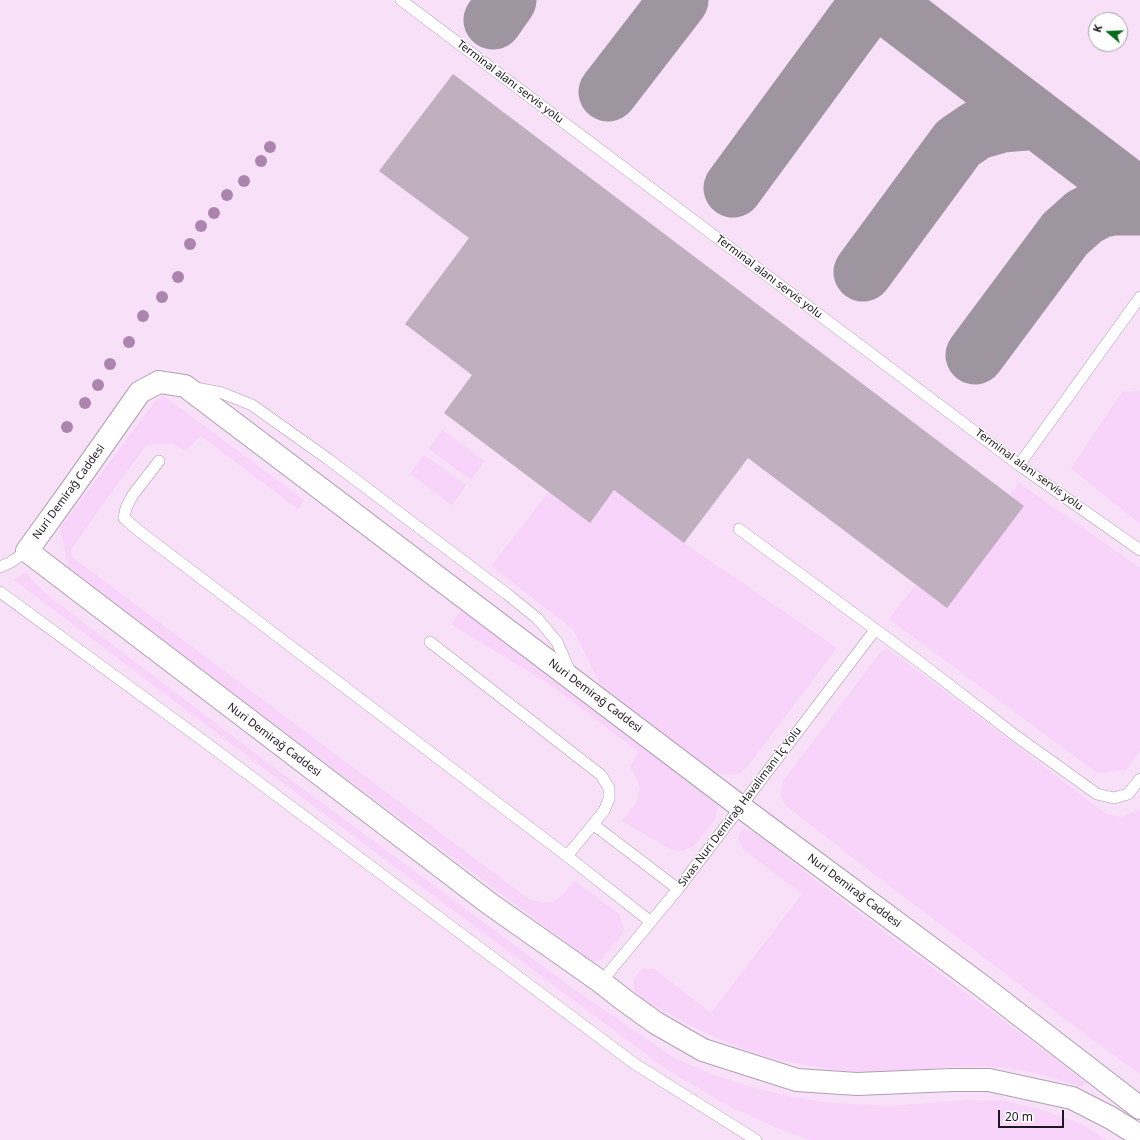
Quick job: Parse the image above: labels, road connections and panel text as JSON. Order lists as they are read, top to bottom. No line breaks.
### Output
{"streets":{"main road":["Nuri Demirağ Caddesi"],"lane":["Terminal alanı servis yolu","Sivas Nuri Demirağ Havalimanı İç Yolu"]},"crossings":[["Nuri Demirağ Caddesi","Sivas Nuri Demirağ Havalimanı İç Yolu"]],"scale_bar":"20 m","north":"left"}
